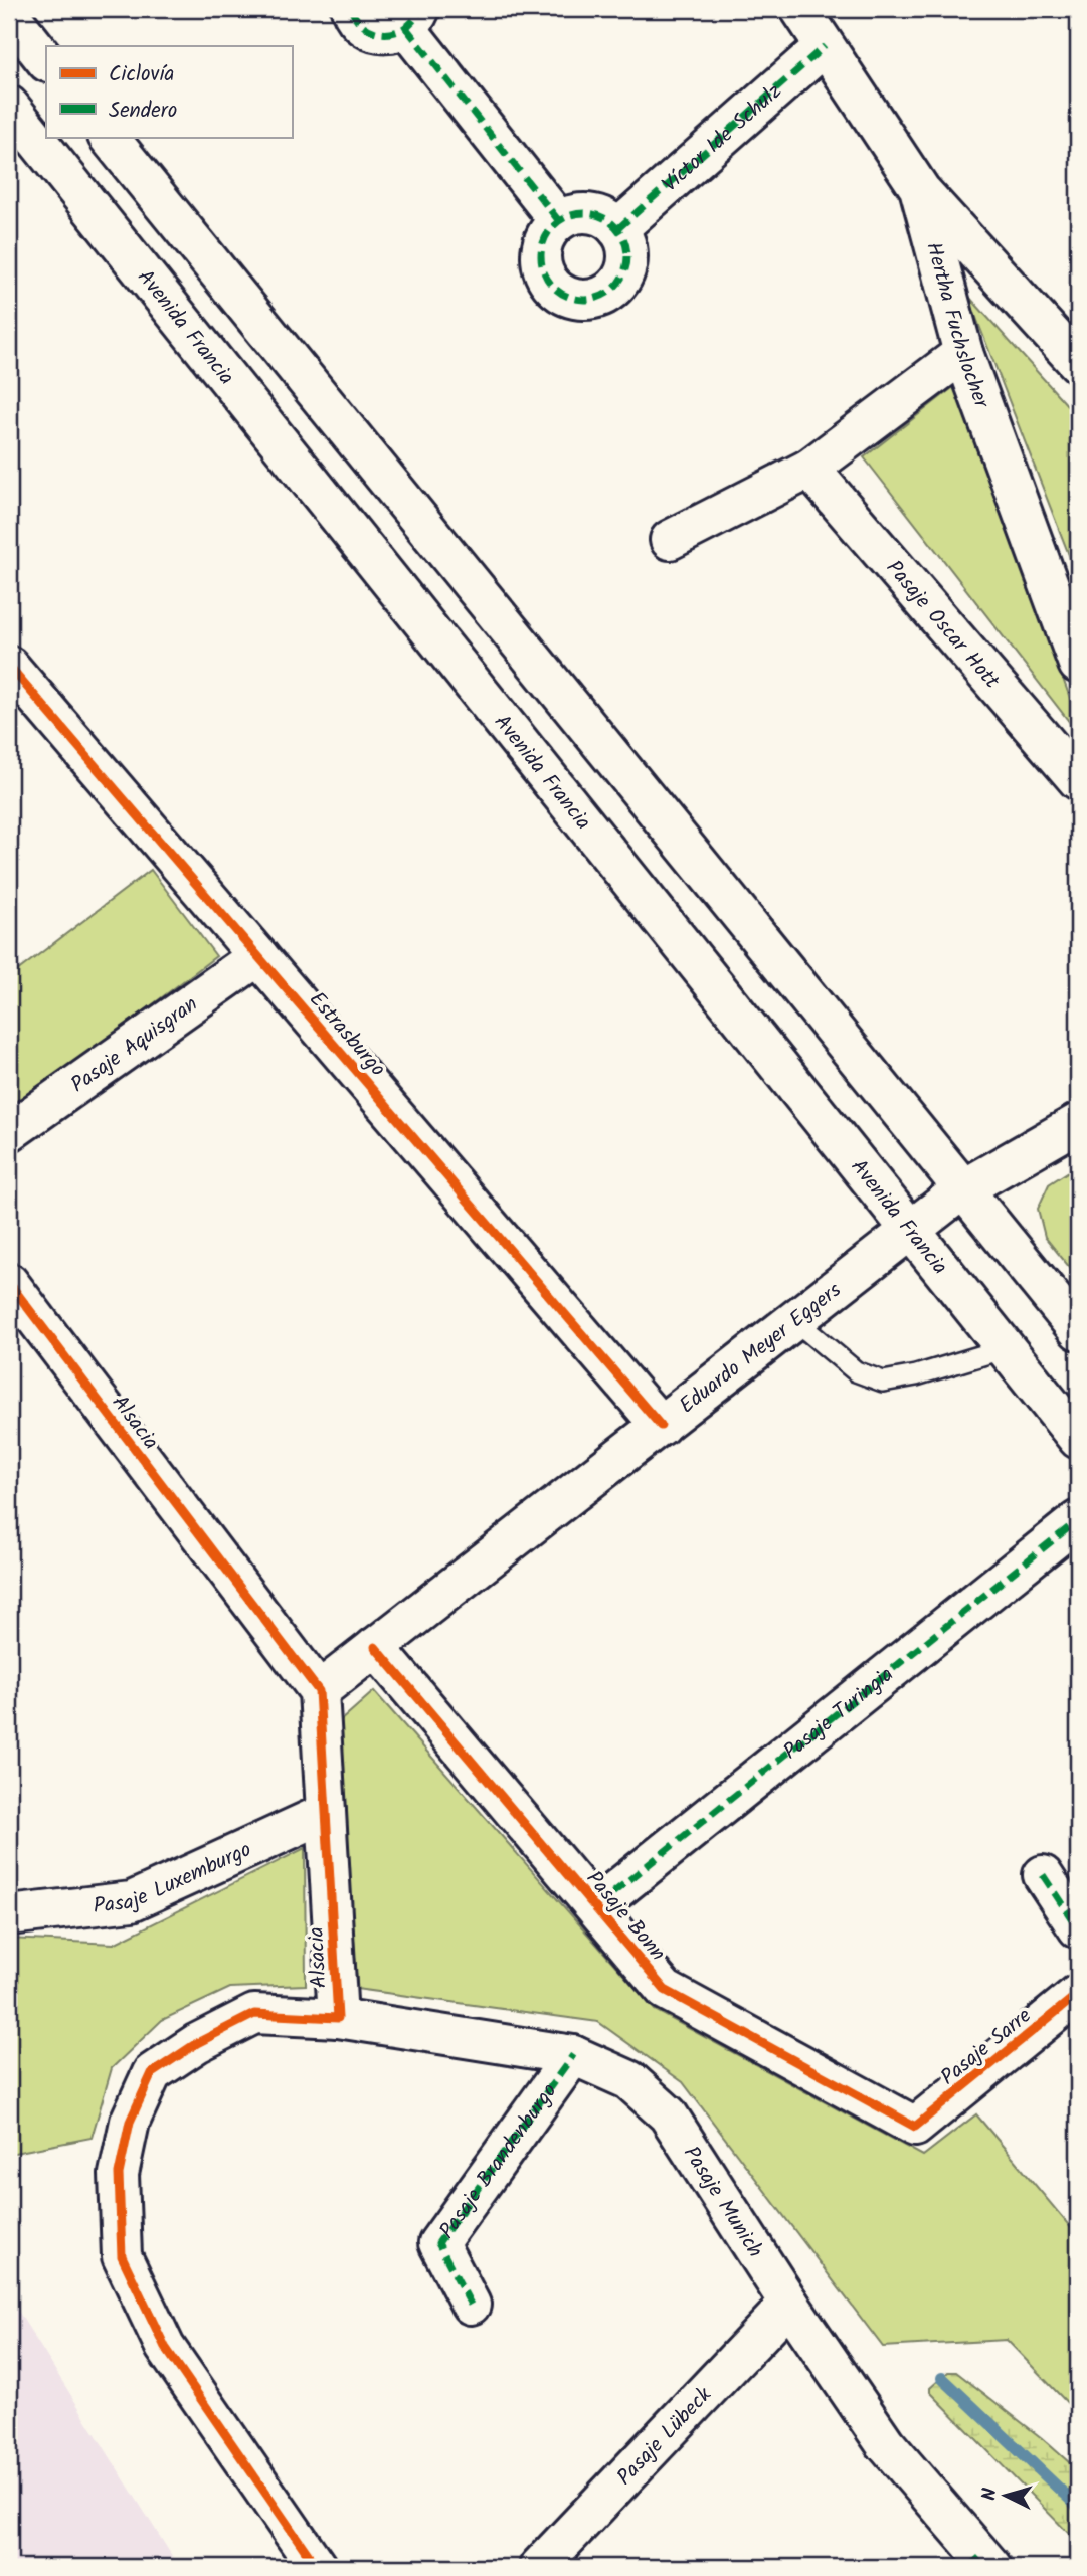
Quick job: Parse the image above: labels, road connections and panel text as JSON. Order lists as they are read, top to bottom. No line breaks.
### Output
{"streets":{"street":["Víctor Ide Schulz","Hertha Fuchslocher","Avenida Francia","Pasaje Oscar Hott","Estrasburgo","Pasaje Aquisgran","Eduardo Meyer Eggers","Alsacia","Pasaje Turingia","Pasaje Luxemburgo","Pasaje Bonn","Pasaje Sarre","Pasaje Brandenburgo","Pasaje Munich","Pasaje Lübeck"]},"crossings":[["Víctor Ide Schulz","Hertha Fuchslocher"],["Avenida Francia","Eduardo Meyer Eggers"],["Estrasburgo","Pasaje Aquisgran"],["Estrasburgo","Eduardo Meyer Eggers"],["Eduardo Meyer Eggers","Alsacia"],["Eduardo Meyer Eggers","Pasaje Bonn"],["Alsacia","Pasaje Luxemburgo"],["Alsacia","Pasaje Munich"],["Pasaje Turingia","Pasaje Bonn"],["Pasaje Bonn","Pasaje Sarre"],["Pasaje Brandenburgo","Pasaje Munich"],["Pasaje Munich","Pasaje Lübeck"]],"legend":["Ciclovía","Sendero"],"north":"left"}
